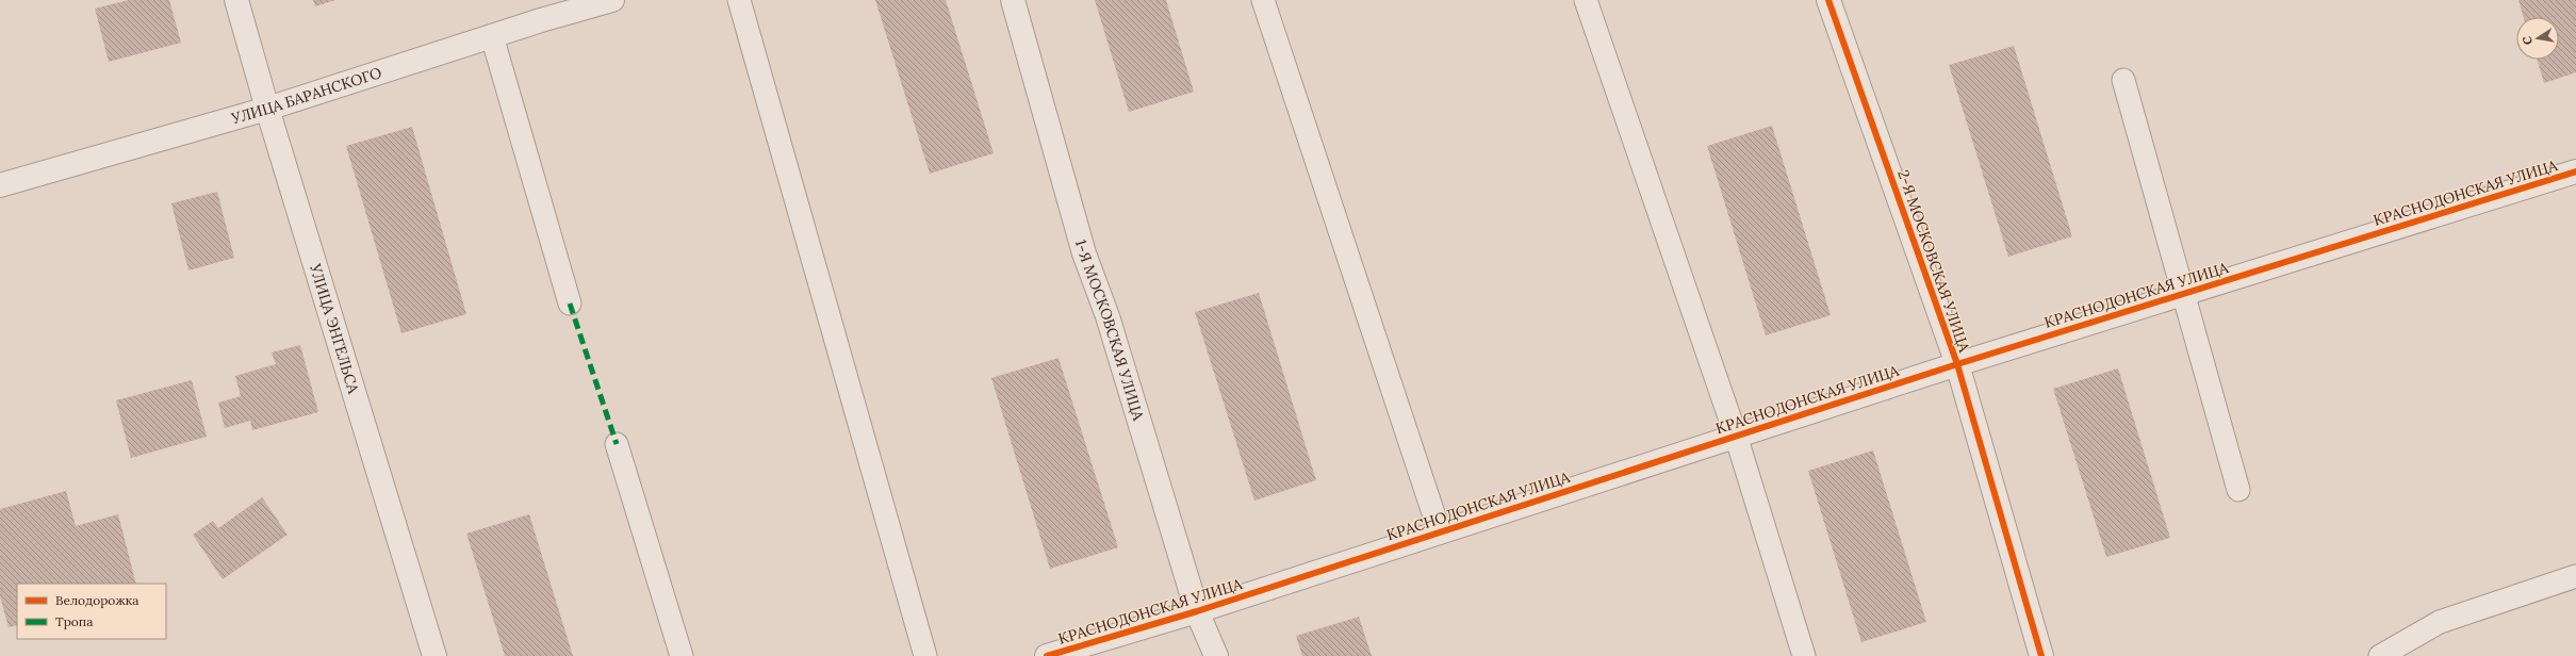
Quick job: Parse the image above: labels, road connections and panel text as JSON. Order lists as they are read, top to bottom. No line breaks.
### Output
{"streets":{"street":["УЛИЦА БАРАНСКОГО","КРАСНОДОНСКАЯ УЛИЦА","2-Я МОСКОВСКАЯ УЛИЦА","УЛИЦА ЭНГЕЛЬСА","1-Я МОСКОВСКАЯ УЛИЦА"]},"crossings":[["УЛИЦА БАРАНСКОГО","УЛИЦА ЭНГЕЛЬСА"],["КРАСНОДОНСКАЯ УЛИЦА","2-Я МОСКОВСКАЯ УЛИЦА"],["КРАСНОДОНСКАЯ УЛИЦА","1-Я МОСКОВСКАЯ УЛИЦА"]],"legend":["Велодорожка","Тропа"],"north":"left"}
